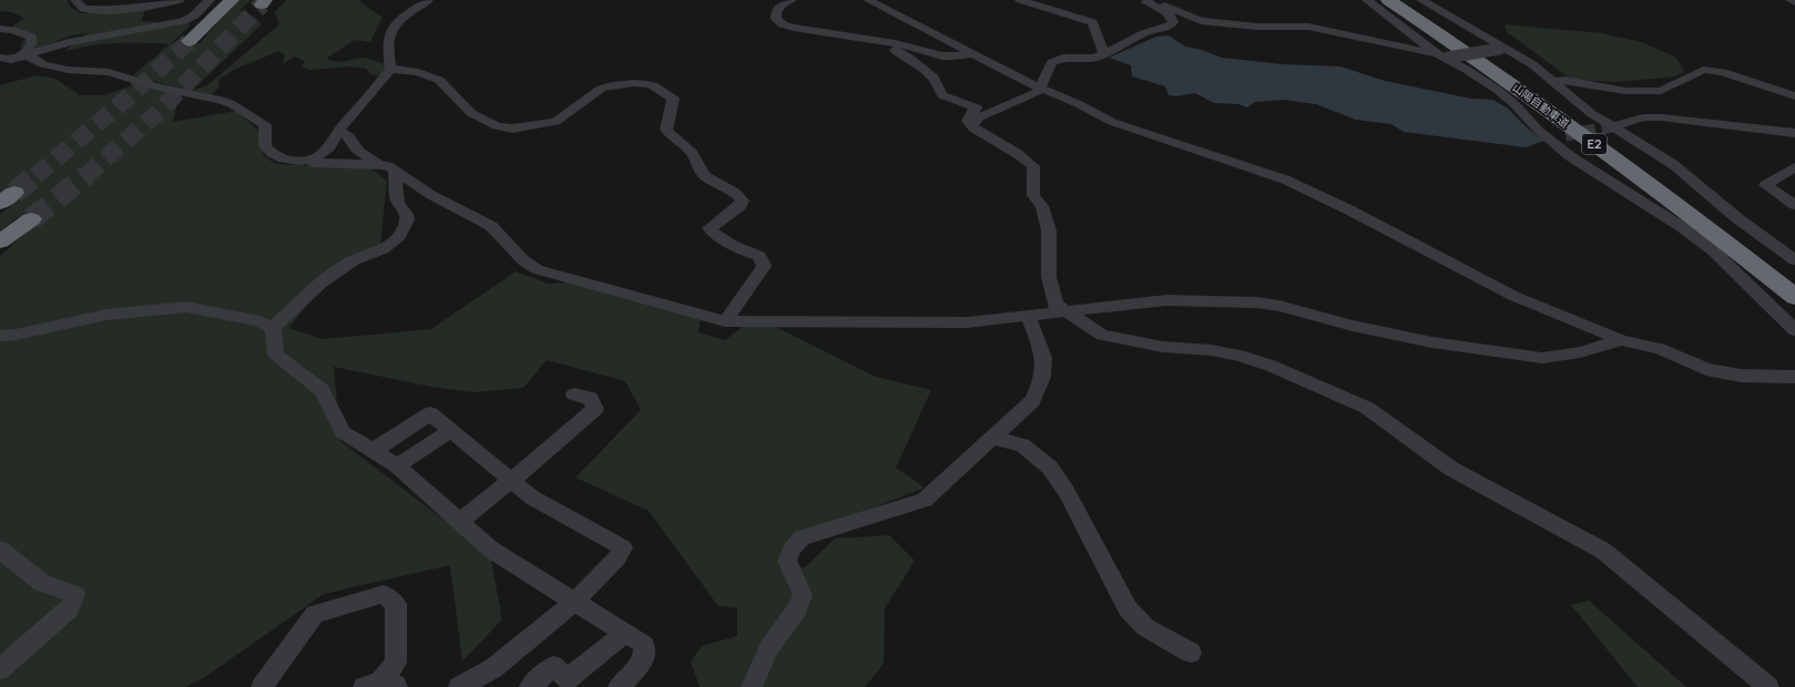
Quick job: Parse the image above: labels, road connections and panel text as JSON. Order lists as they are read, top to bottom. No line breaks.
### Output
{"streets":{"highway":["山陽自動車道","E2"]}}
